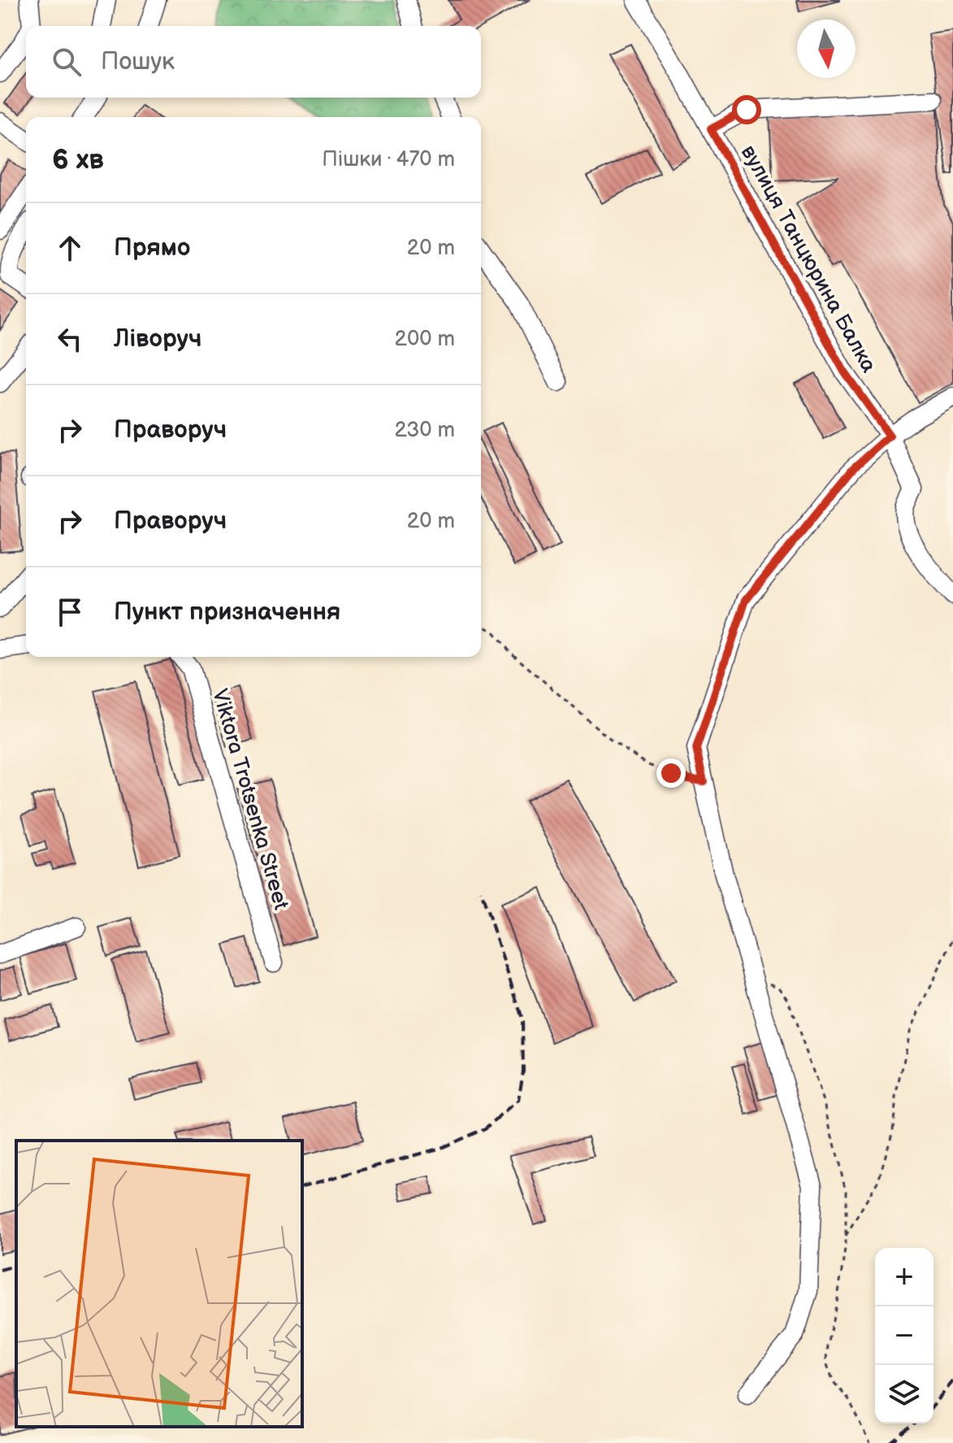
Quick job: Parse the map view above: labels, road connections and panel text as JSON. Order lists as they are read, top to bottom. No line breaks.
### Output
{"streets":{"street":["вулиця Танцюрина Балка","Viktora Trotsenka Street"]},"north":"bottom","page":{"search":"Пошук","heading":["6 хв","Пішки · 470 m"],"list":[["Прямо","20 m"],["Ліворуч","200 m"],["Праворуч","230 m"],["Праворуч","20 m"],"Пункт призначення"],"map_buttons":["+","−"]}}
